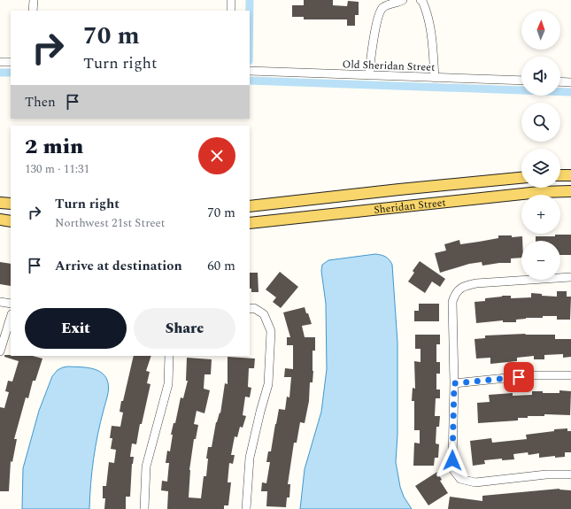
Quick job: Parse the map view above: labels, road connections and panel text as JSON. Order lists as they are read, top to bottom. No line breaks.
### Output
{"streets":{"main road":["Sheridan Street"],"street":["Old Sheridan Street"]},"north":"top","page":{"map_buttons":["+","−"],"turn":["70 m","Turn right"],"then":"Then","heading":["2 min","130 m · 11:31"],"list":[{"name":"Turn right","note":"Northwest 21st Street","value":"70 m"},{"name":"Arrive at destination","value":"60 m"}],"buttons":["Exit","Share"]}}
